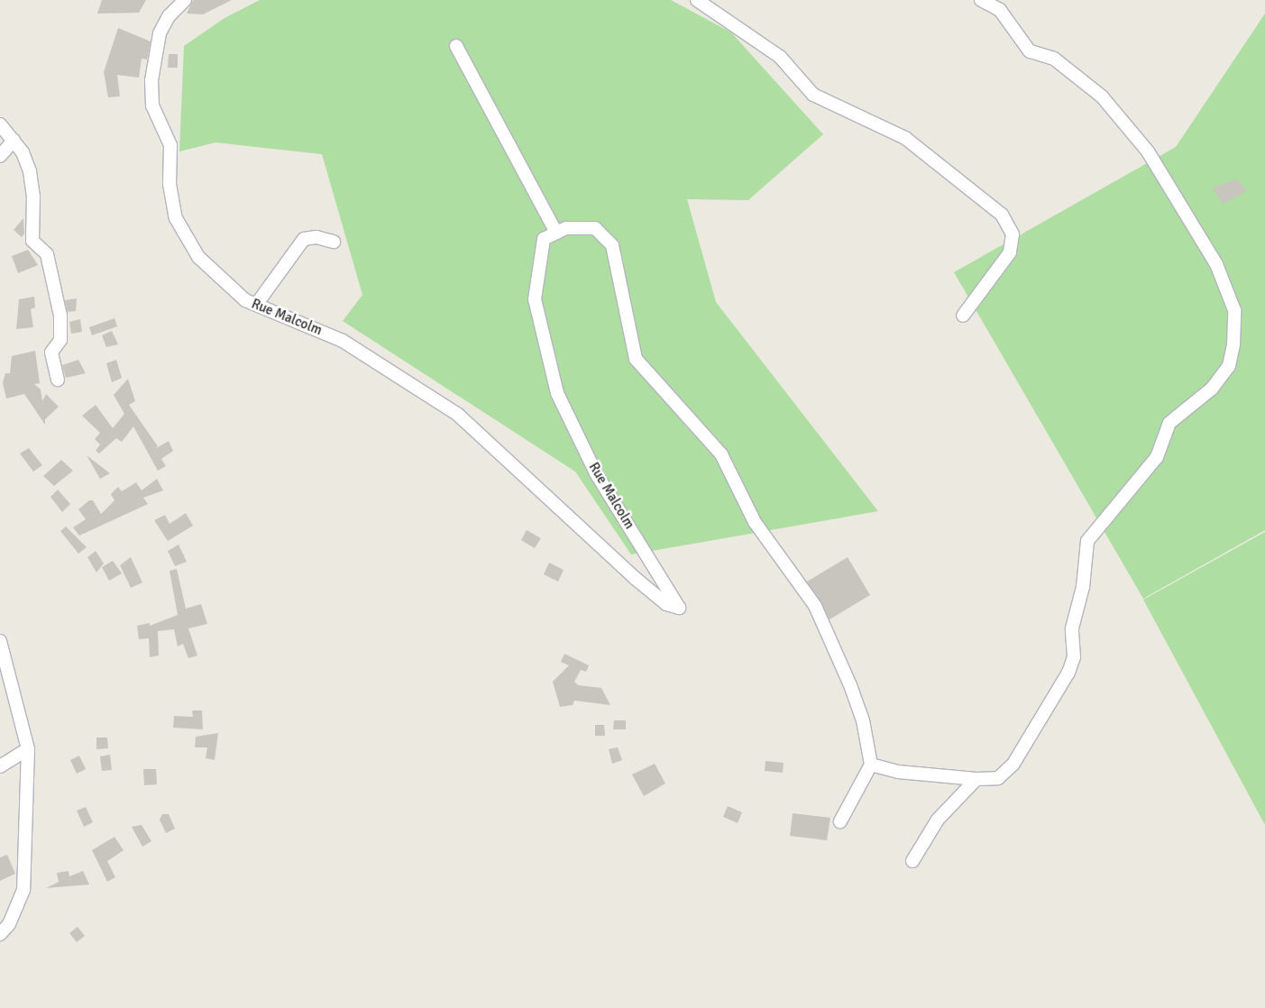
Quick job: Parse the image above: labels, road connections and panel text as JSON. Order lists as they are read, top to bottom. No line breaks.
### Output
{"streets":{"street":["Rue Malcolm"]}}
